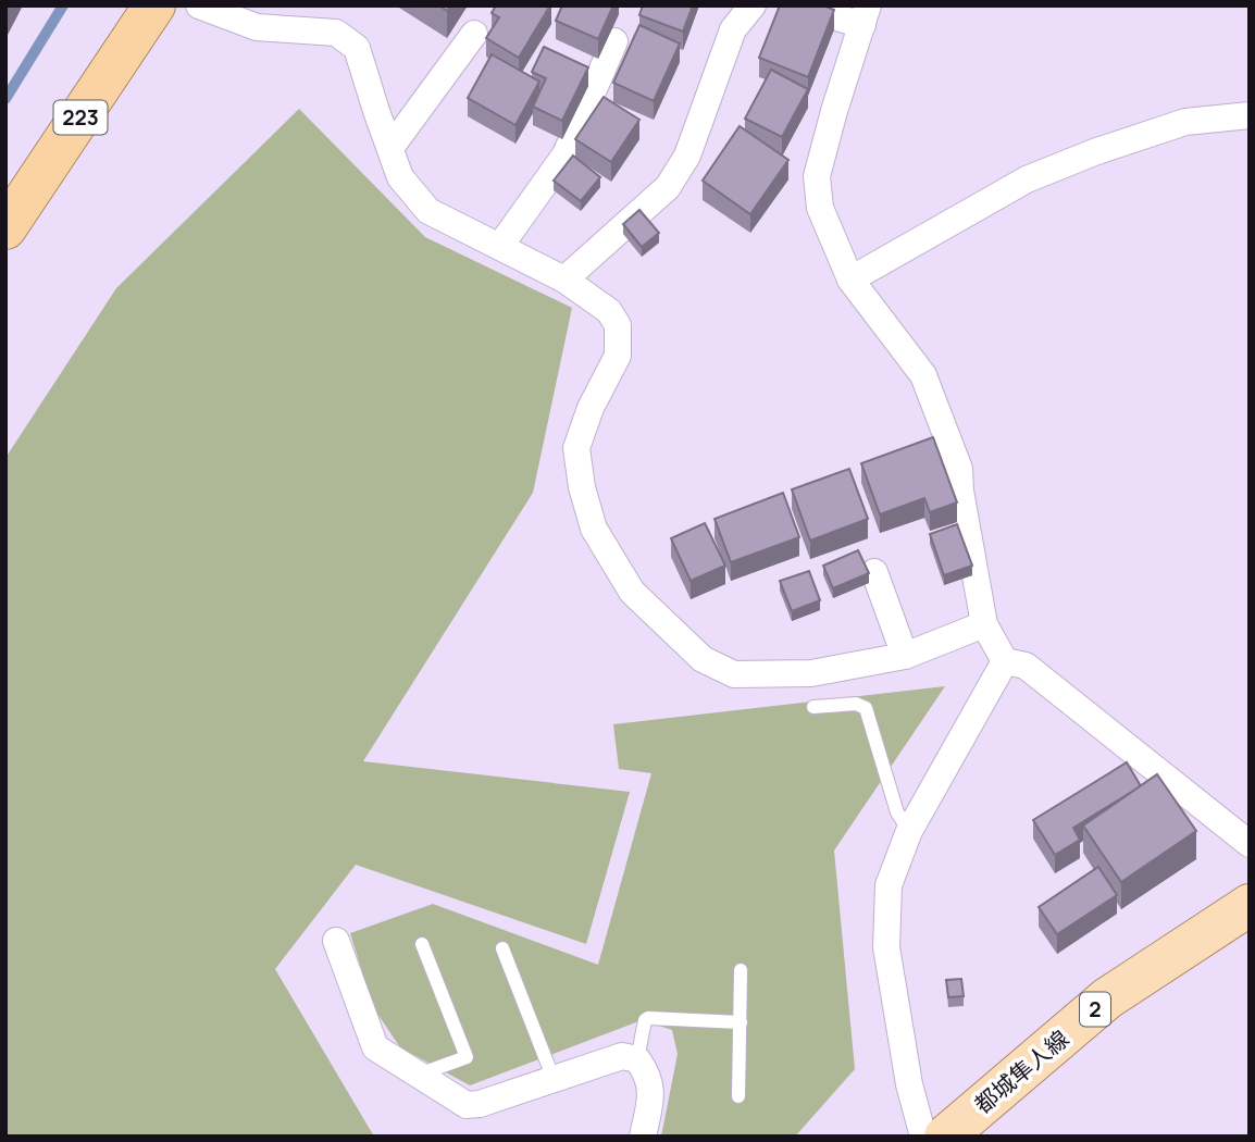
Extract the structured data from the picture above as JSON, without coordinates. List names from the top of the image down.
{
  "streets": {
    "highway": ["223"],
    "main road": ["2", "都城隼人線"]
  }
}
